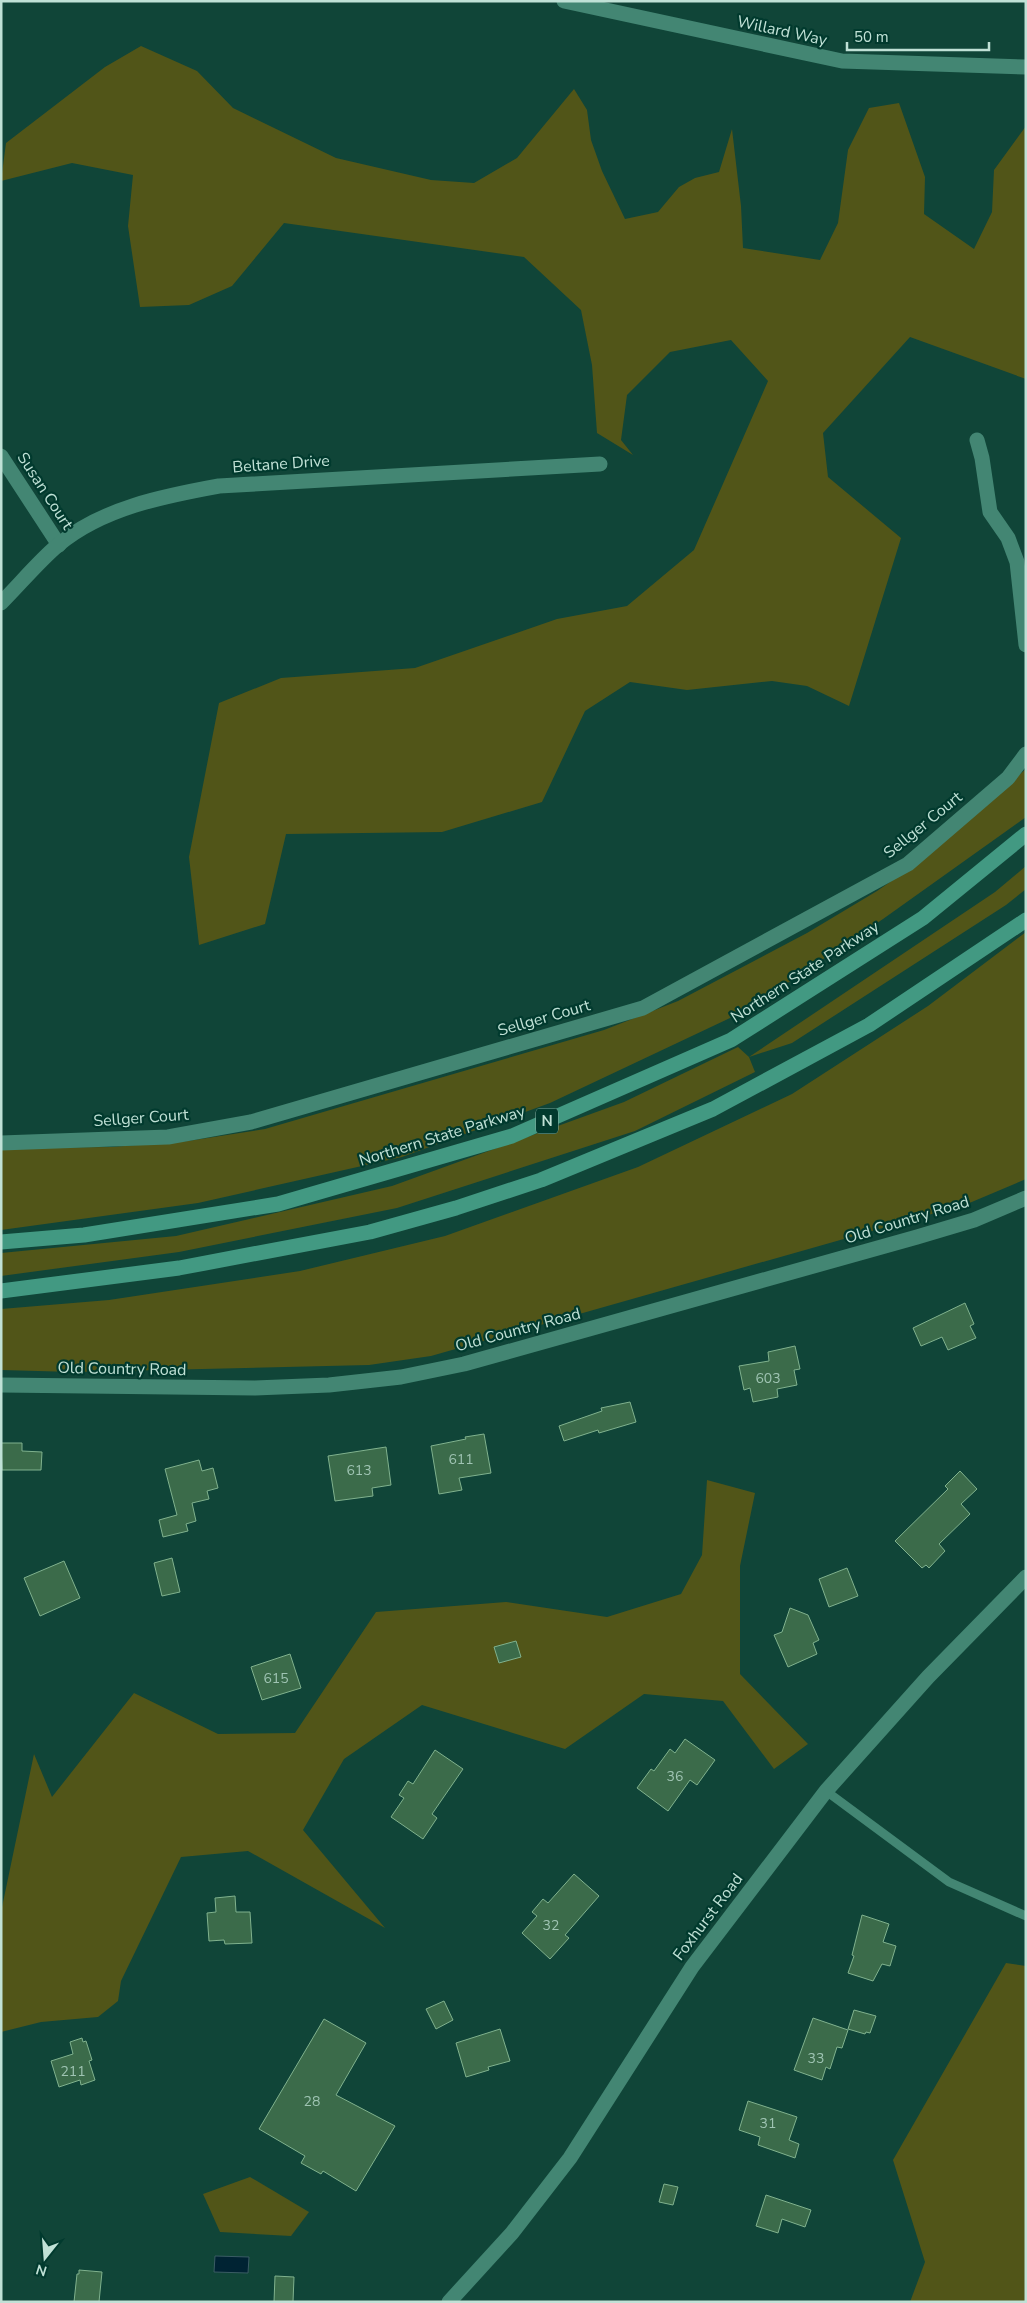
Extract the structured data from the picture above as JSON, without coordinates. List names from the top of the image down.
{
  "streets": {
    "highway": ["Northern State Parkway", "N"],
    "street": [
      "Willard Way",
      "Beltane Drive",
      "Susan Court",
      "Sellger Court",
      "Old Country Road",
      "Foxhurst Road"
    ]
  },
  "crossings": [
    ["Beltane Drive", "Susan Court"]
  ],
  "house_numbers": [
    "603",
    "611",
    "613",
    "615",
    "36",
    "32",
    "33",
    "211",
    "28",
    "31"
  ],
  "scale_bar": "50 m",
  "north": "bottom"
}
